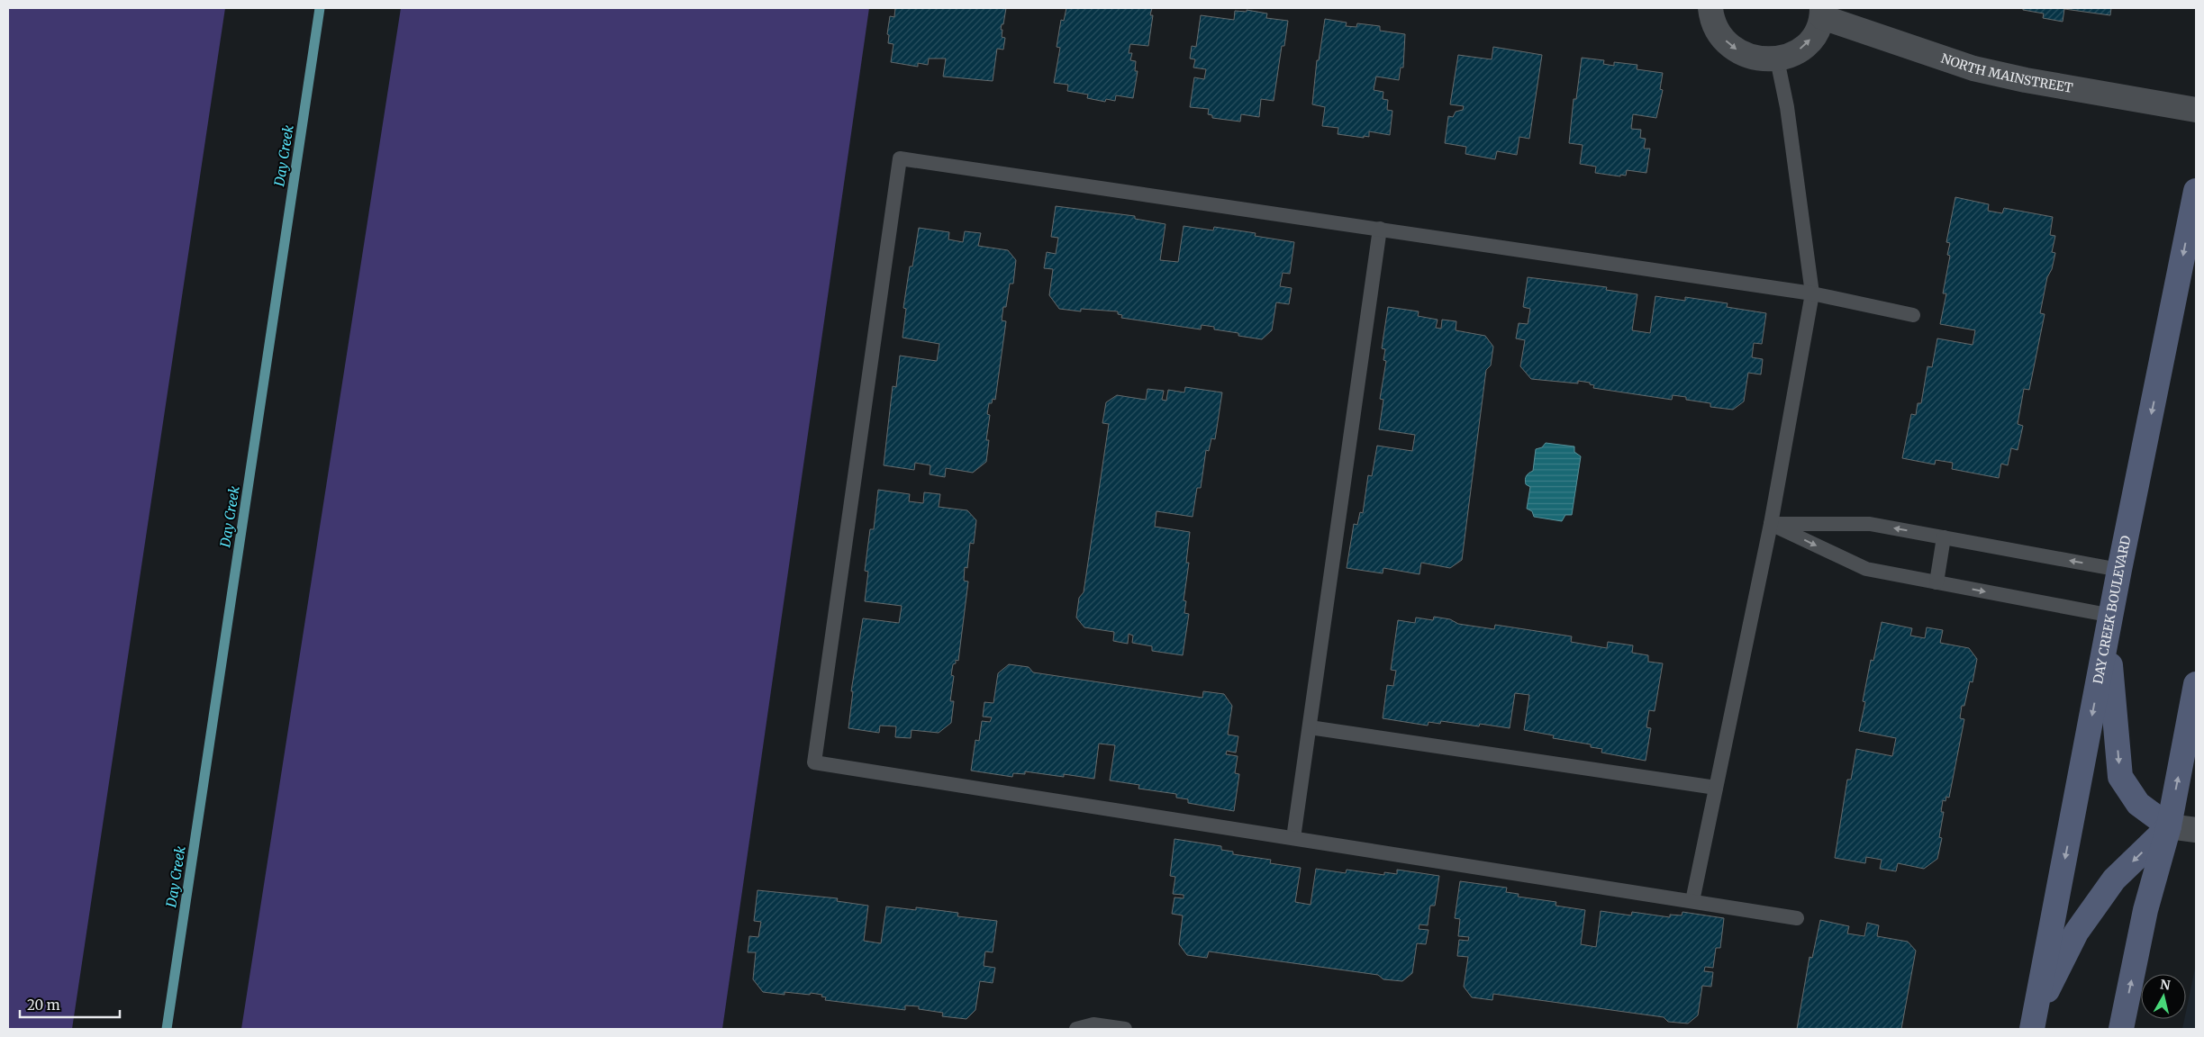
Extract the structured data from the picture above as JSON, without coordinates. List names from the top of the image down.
{
  "streets": {
    "main road": ["DAY CREEK BOULEVARD"],
    "street": ["NORTH MAINSTREET"]
  },
  "water": ["Day Creek"],
  "scale_bar": "20 m",
  "north": "top"
}
